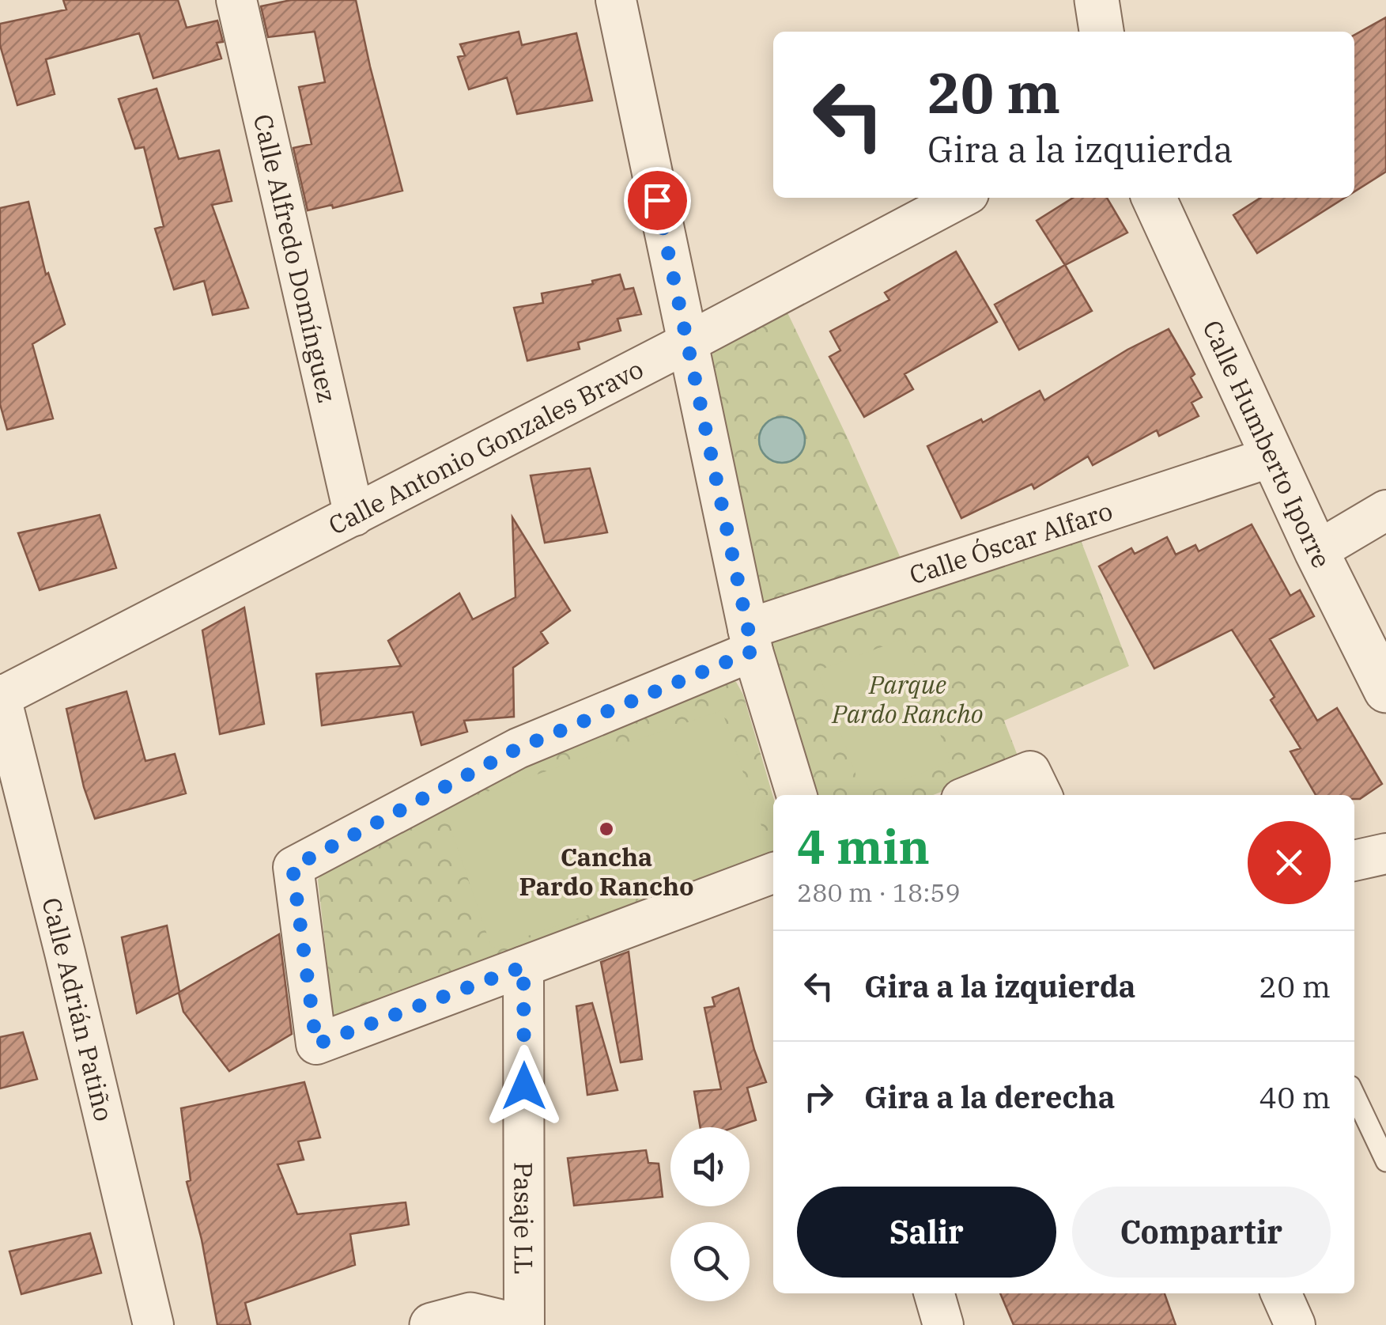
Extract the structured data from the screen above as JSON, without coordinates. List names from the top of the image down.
{
  "streets": {
    "street": [
      "Calle Alfredo Domínguez",
      "Calle Humberto Iporre",
      "Calle Antonio Gonzales Bravo",
      "Calle Óscar Alfaro",
      "Calle Adrián Patiño",
      "Pasaje LL"
    ]
  },
  "crossings": [
    ["Calle Alfredo Domínguez", "Calle Antonio Gonzales Bravo"],
    ["Calle Humberto Iporre", "Calle Óscar Alfaro"],
    ["Calle Antonio Gonzales Bravo", "Calle Adrián Patiño"],
    ["Calle Óscar Alfaro", "Pasaje LL"]
  ],
  "parks": ["Parque Pardo Rancho"],
  "places": ["Cancha Pardo Rancho"],
  "page": {
    "turn": ["20 m", "Gira a la izquierda"],
    "heading": ["4 min", "280 m · 18:59"],
    "list": [
      {
        "name": "Gira a la izquierda",
        "value": "20 m"
      },
      {
        "name": "Gira a la derecha",
        "value": "40 m"
      }
    ],
    "buttons": ["Salir", "Compartir"]
  }
}
